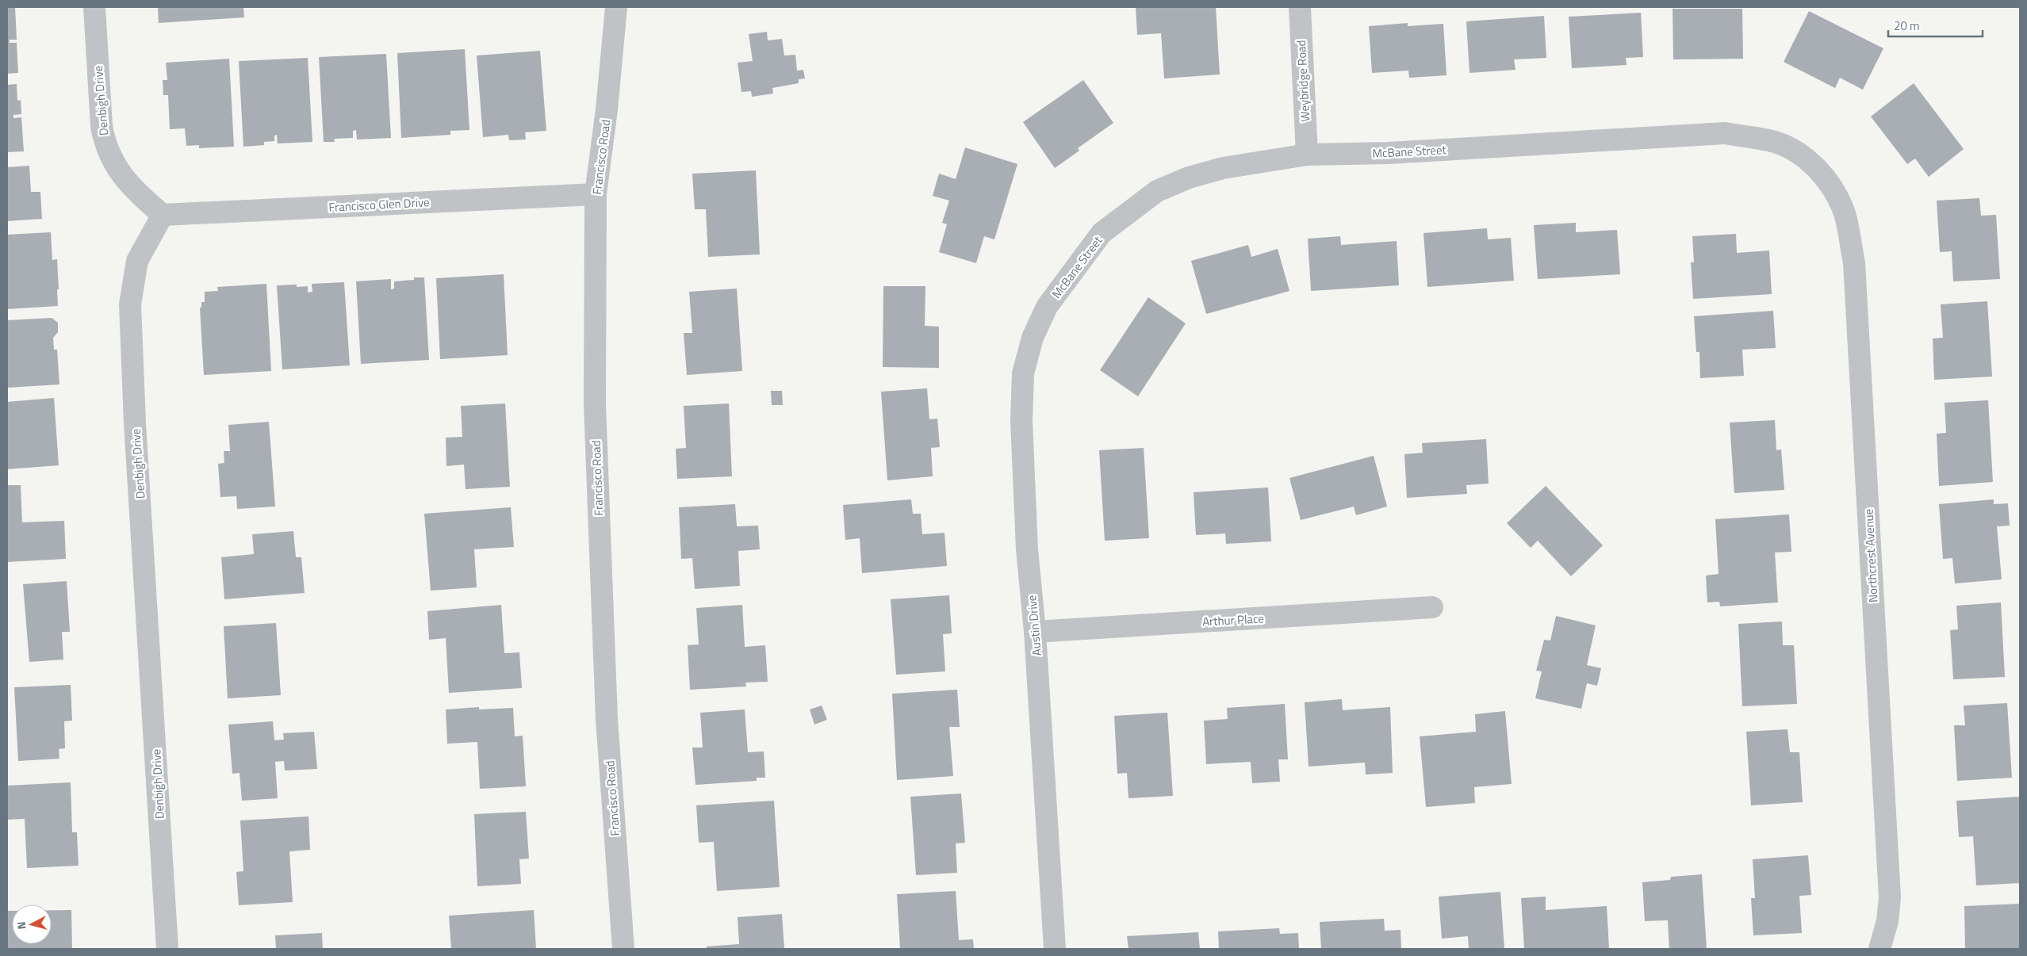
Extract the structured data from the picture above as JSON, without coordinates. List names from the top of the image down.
{
  "streets": {
    "street": [
      "Weybridge Road",
      "Denbigh Drive",
      "McBane Street",
      "Francisco Road",
      "Francisco Glen Drive",
      "Northcrest Avenue",
      "Arthur Place",
      "Austin Drive"
    ]
  },
  "crossings": [
    ["Weybridge Road", "McBane Street"],
    ["Denbigh Drive", "Francisco Glen Drive"],
    ["McBane Street", "Northcrest Avenue"],
    ["McBane Street", "Austin Drive"],
    ["Francisco Road", "Francisco Glen Drive"],
    ["Arthur Place", "Austin Drive"]
  ],
  "scale_bar": "20 m",
  "north": "left"
}
